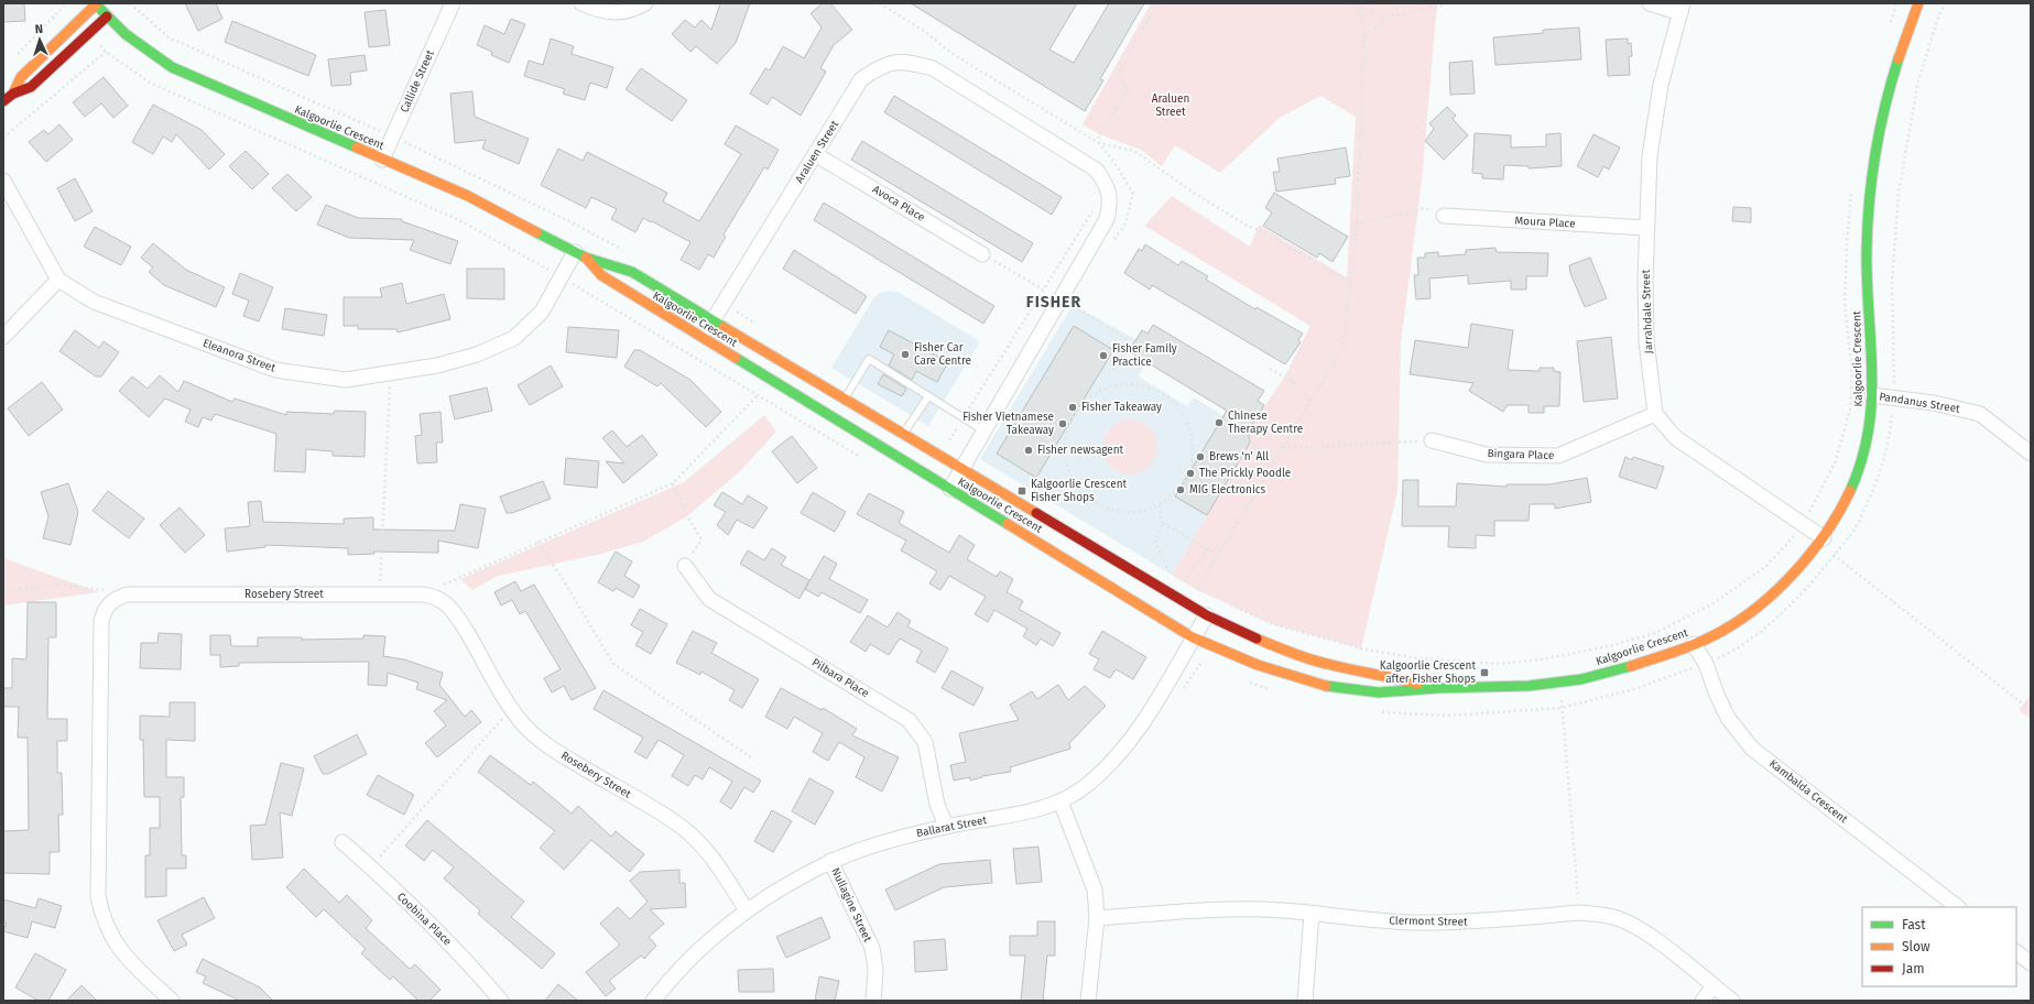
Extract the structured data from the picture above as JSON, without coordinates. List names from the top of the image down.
{
  "streets": {
    "street": [
      "Callide Street",
      "Kalgoorlie Crescent",
      "Araluen Street",
      "Avoca Place",
      "Moura Place",
      "Jarrahdale Street",
      "Eleanora Street",
      "Pandanus Street",
      "Bingara Place",
      "Rosebery Street",
      "Pilbara Place",
      "Kambalda Crescent",
      "Ballarat Street",
      "Nullagine Street",
      "Coobina Place",
      "Clermont Street"
    ]
  },
  "crossings": [
    ["Callide Street", "Kalgoorlie Crescent"],
    ["Kalgoorlie Crescent", "Araluen Street"],
    ["Kalgoorlie Crescent", "Eleanora Street"],
    ["Kalgoorlie Crescent", "Pandanus Street"],
    ["Kalgoorlie Crescent", "Kambalda Crescent"],
    ["Kalgoorlie Crescent", "Ballarat Street"],
    ["Araluen Street", "Avoca Place"],
    ["Moura Place", "Jarrahdale Street"],
    ["Jarrahdale Street", "Bingara Place"],
    ["Rosebery Street", "Ballarat Street"],
    ["Pilbara Place", "Ballarat Street"],
    ["Ballarat Street", "Nullagine Street"]
  ],
  "districts": ["FISHER"],
  "parks": ["Araluen Street"],
  "places": {
    "other": [
      "Fisher Car Care Centre",
      "Fisher Family Practice",
      "Fisher Takeaway",
      "Chinese Therapy Centre",
      "Fisher Vietnamese Takeaway",
      "Fisher newsagent",
      "Brews ‘n’ All",
      "The Prickly Poodle",
      "MIG Electronics"
    ],
    "transit": ["Kalgoorlie Crescent Fisher Shops", "Kalgoorlie Crescent after Fisher Shops"]
  },
  "legend": ["Fast", "Slow", "Jam"],
  "north": "top"
}
